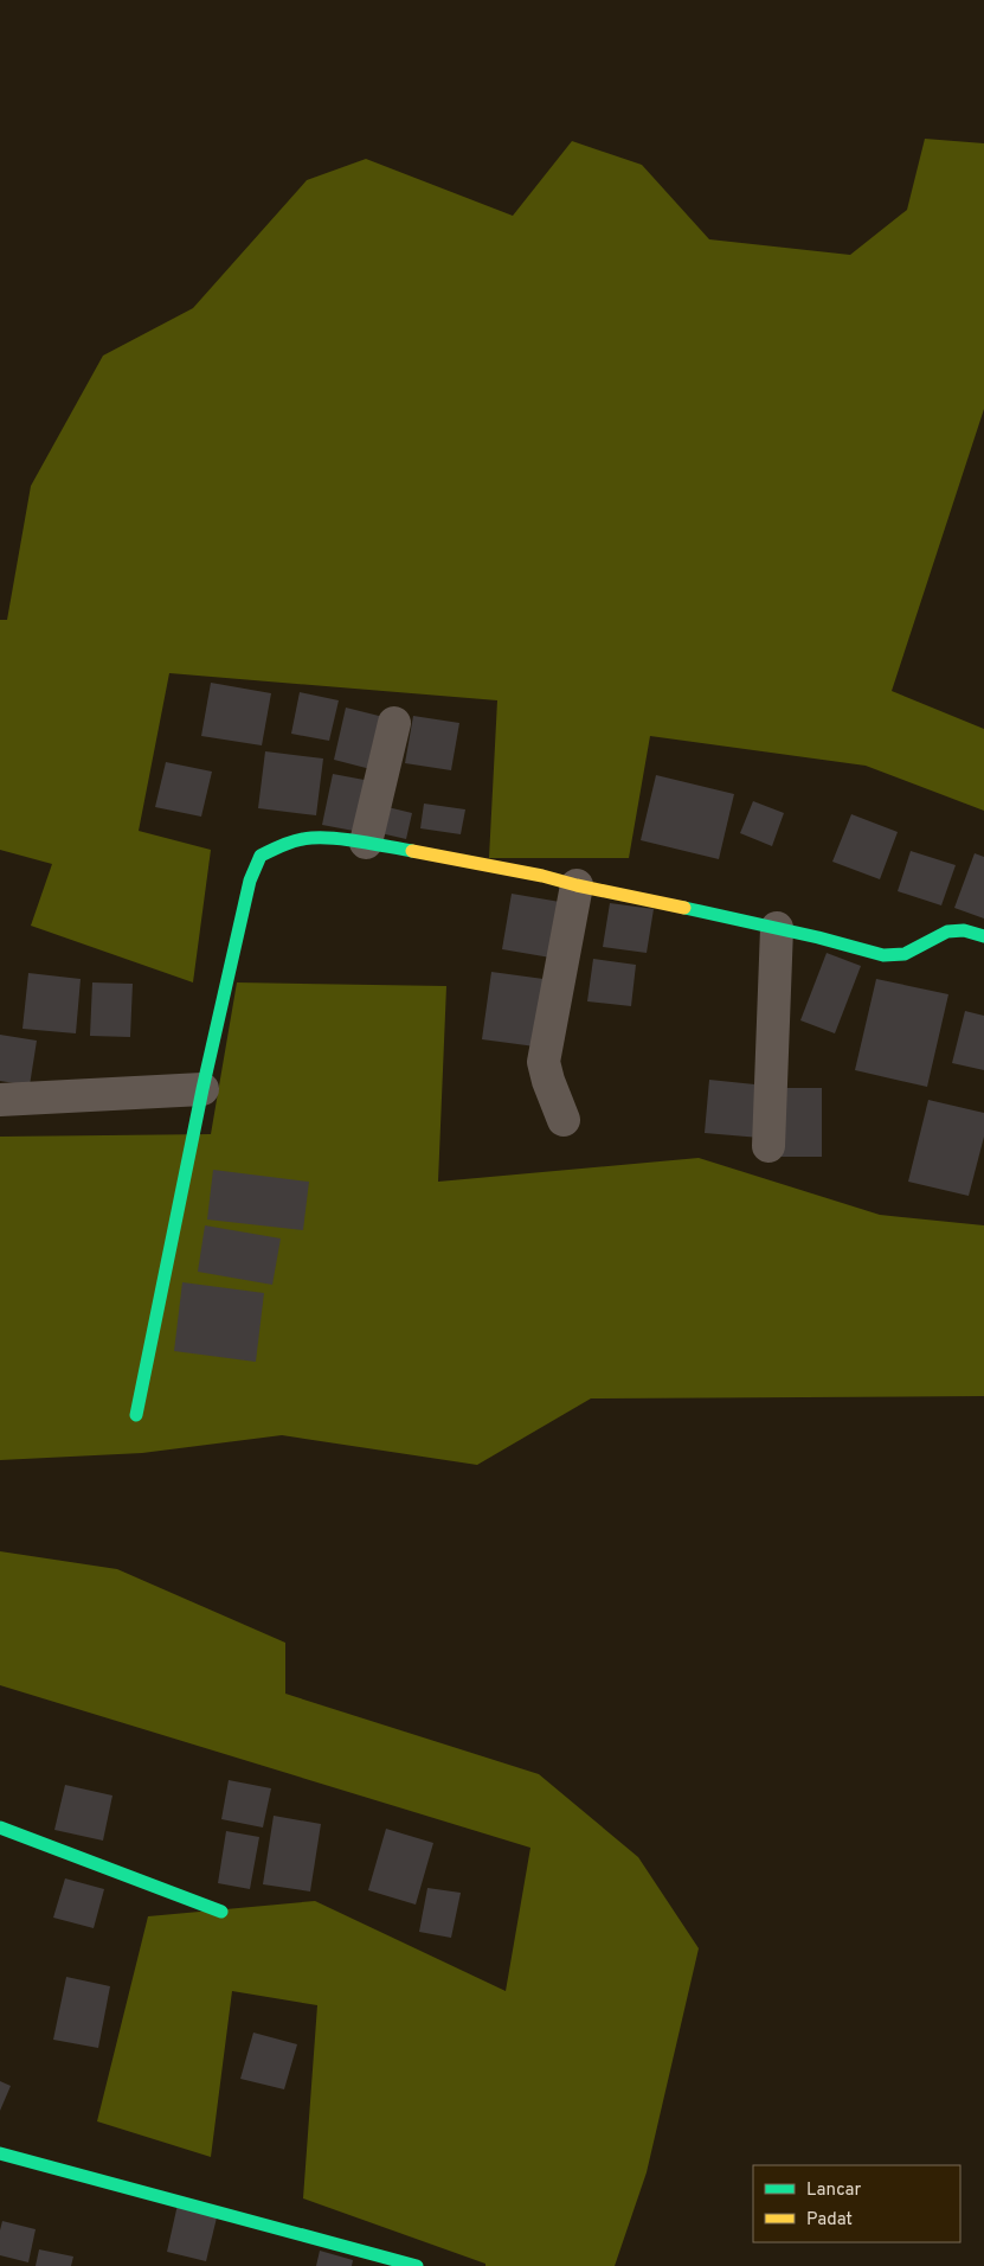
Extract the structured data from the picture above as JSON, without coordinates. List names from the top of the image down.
{
  "legend": ["Lancar", "Padat"]
}
